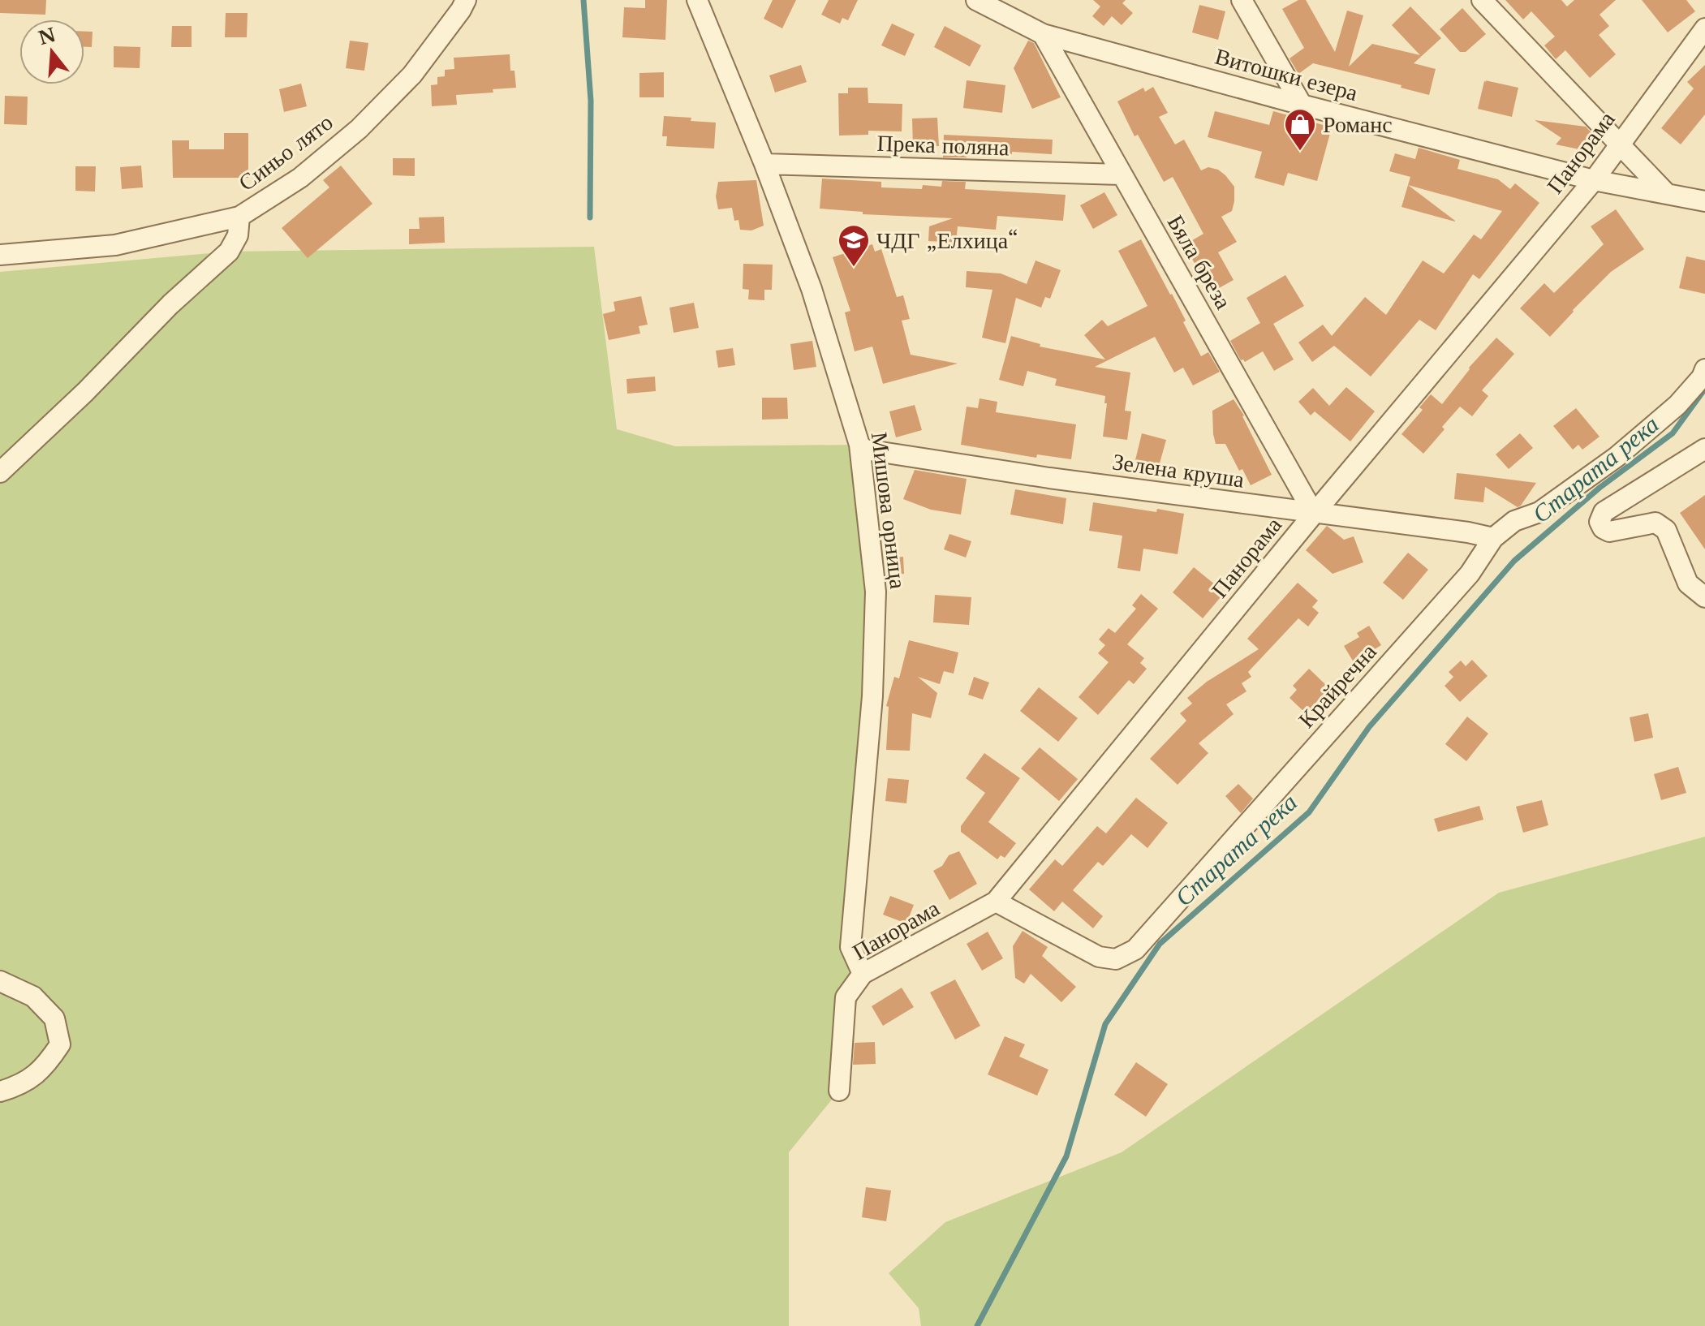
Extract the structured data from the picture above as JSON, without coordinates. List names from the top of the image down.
{
  "streets": {
    "street": [
      "Витошки езера",
      "Прека поляна",
      "Синьо лято",
      "Панорама",
      "Бяла бреза",
      "Зелена круша",
      "Мишова орница",
      "Крайречна"
    ]
  },
  "crossings": [
    ["Витошки езера", "Панорама"],
    ["Витошки езера", "Бяла бреза"],
    ["Прека поляна", "Бяла бреза"],
    ["Прека поляна", "Мишова орница"],
    ["Панорама", "Бяла бреза"],
    ["Панорама", "Зелена круша"],
    ["Панорама", "Мишова орница"],
    ["Панорама", "Крайречна"],
    ["Бяла бреза", "Зелена круша"],
    ["Зелена круша", "Мишова орница"],
    ["Зелена круша", "Крайречна"]
  ],
  "water": ["Старата река"],
  "places": {
    "shop": ["Романс"],
    "school or university": ["ЧДГ „Елхица“"]
  },
  "north": "top"
}
